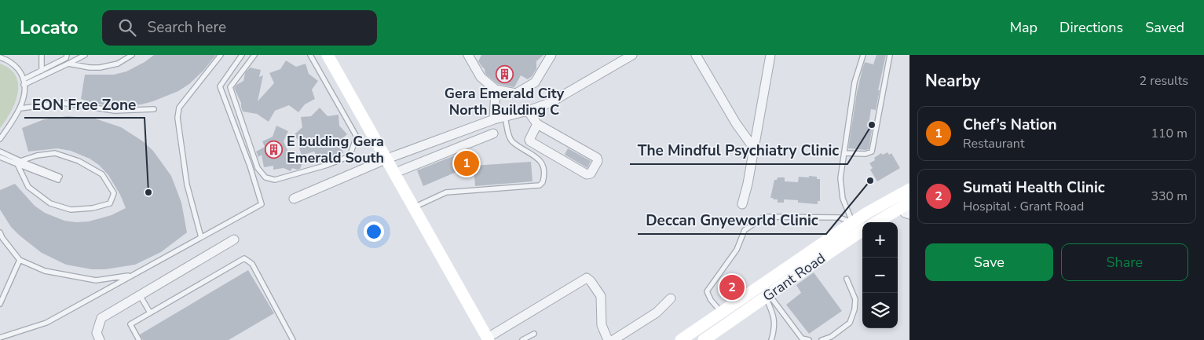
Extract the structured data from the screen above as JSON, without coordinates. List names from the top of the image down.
{
  "streets": {
    "main road": ["Grant Road"]
  },
  "places": {
    "building": ["Gera Emerald City North Building C", "E bulding Gera Emerald South"],
    "other": ["The Mindful Psychiatry Clinic", "Deccan Gnyeworld Clinic", "EON Free Zone"]
  },
  "page": {
    "header": "Locato",
    "search": "Search here",
    "nav": ["Map", "Directions", "Saved"],
    "heading": ["Nearby", "2 results"],
    "list": [
      {
        "mark": "1",
        "name": "Chef’s Nation",
        "note": "Restaurant",
        "value": "110 m"
      },
      {
        "mark": "2",
        "name": "Sumati Health Clinic",
        "note": "Hospital · Grant Road",
        "value": "330 m"
      }
    ],
    "pins": ["1", "2"],
    "map_buttons": ["+", "−"],
    "buttons": ["Save", "Share"]
  }
}
